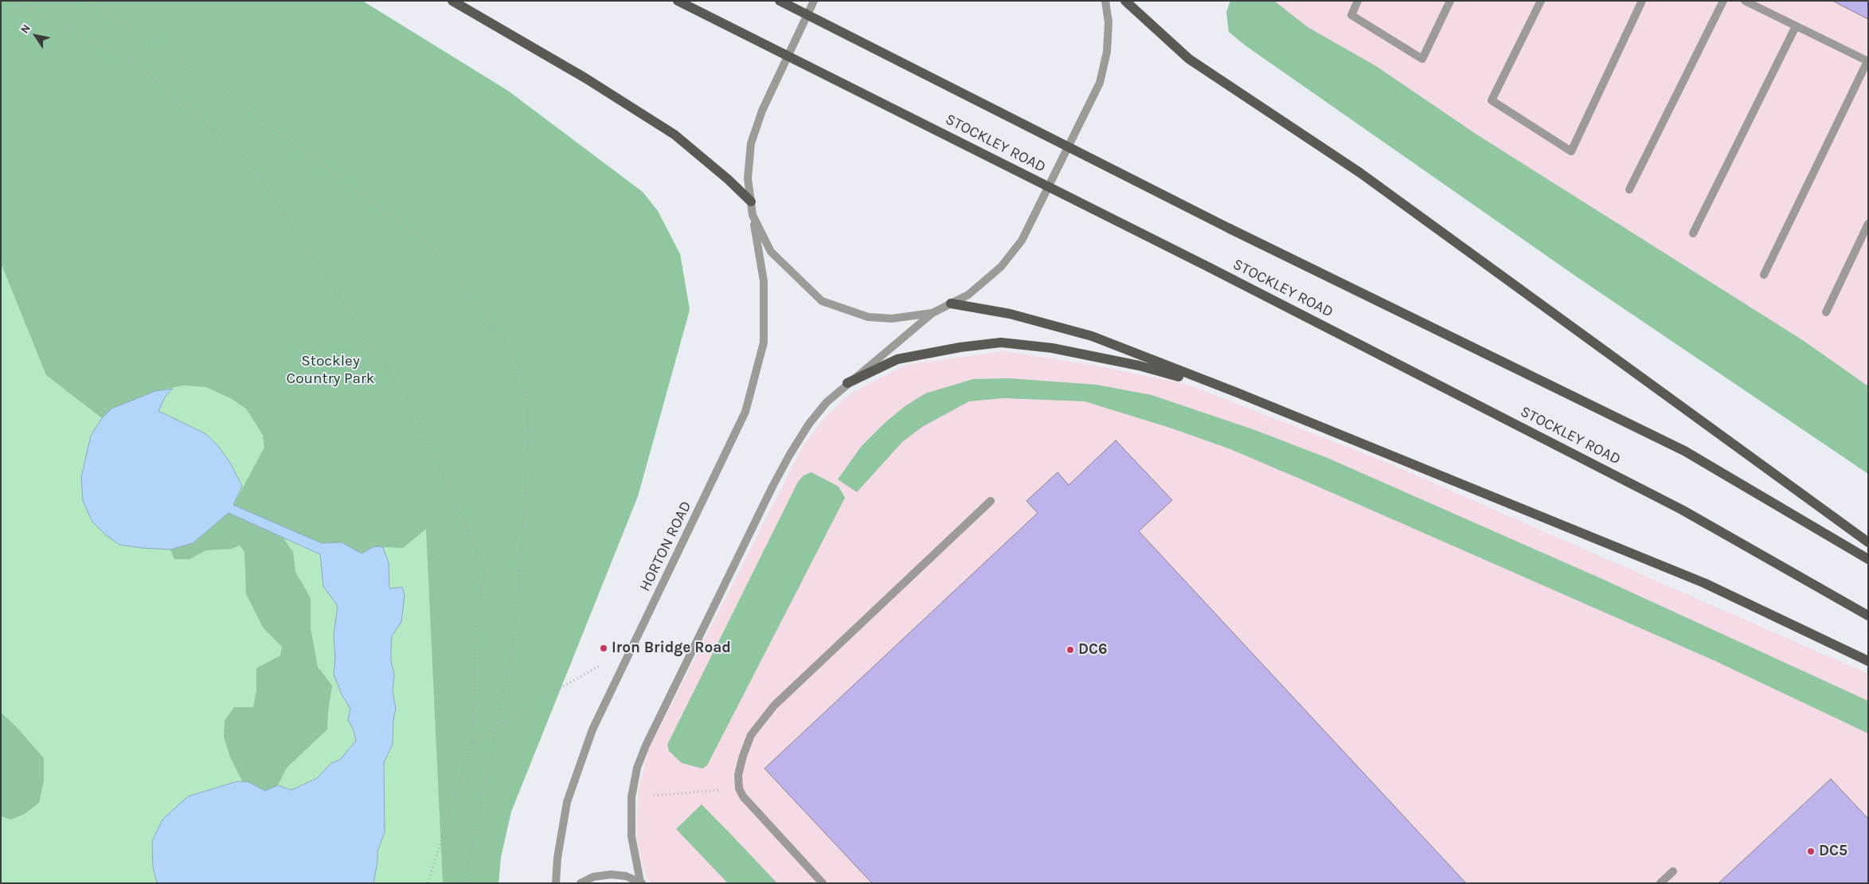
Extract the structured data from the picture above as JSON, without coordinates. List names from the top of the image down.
{
  "streets": {
    "main road": ["STOCKLEY ROAD"],
    "street": ["HORTON ROAD"]
  },
  "parks": ["Stockley Country Park"],
  "places": ["Iron Bridge Road", "DC6", "DC5"],
  "north": "top left"
}
